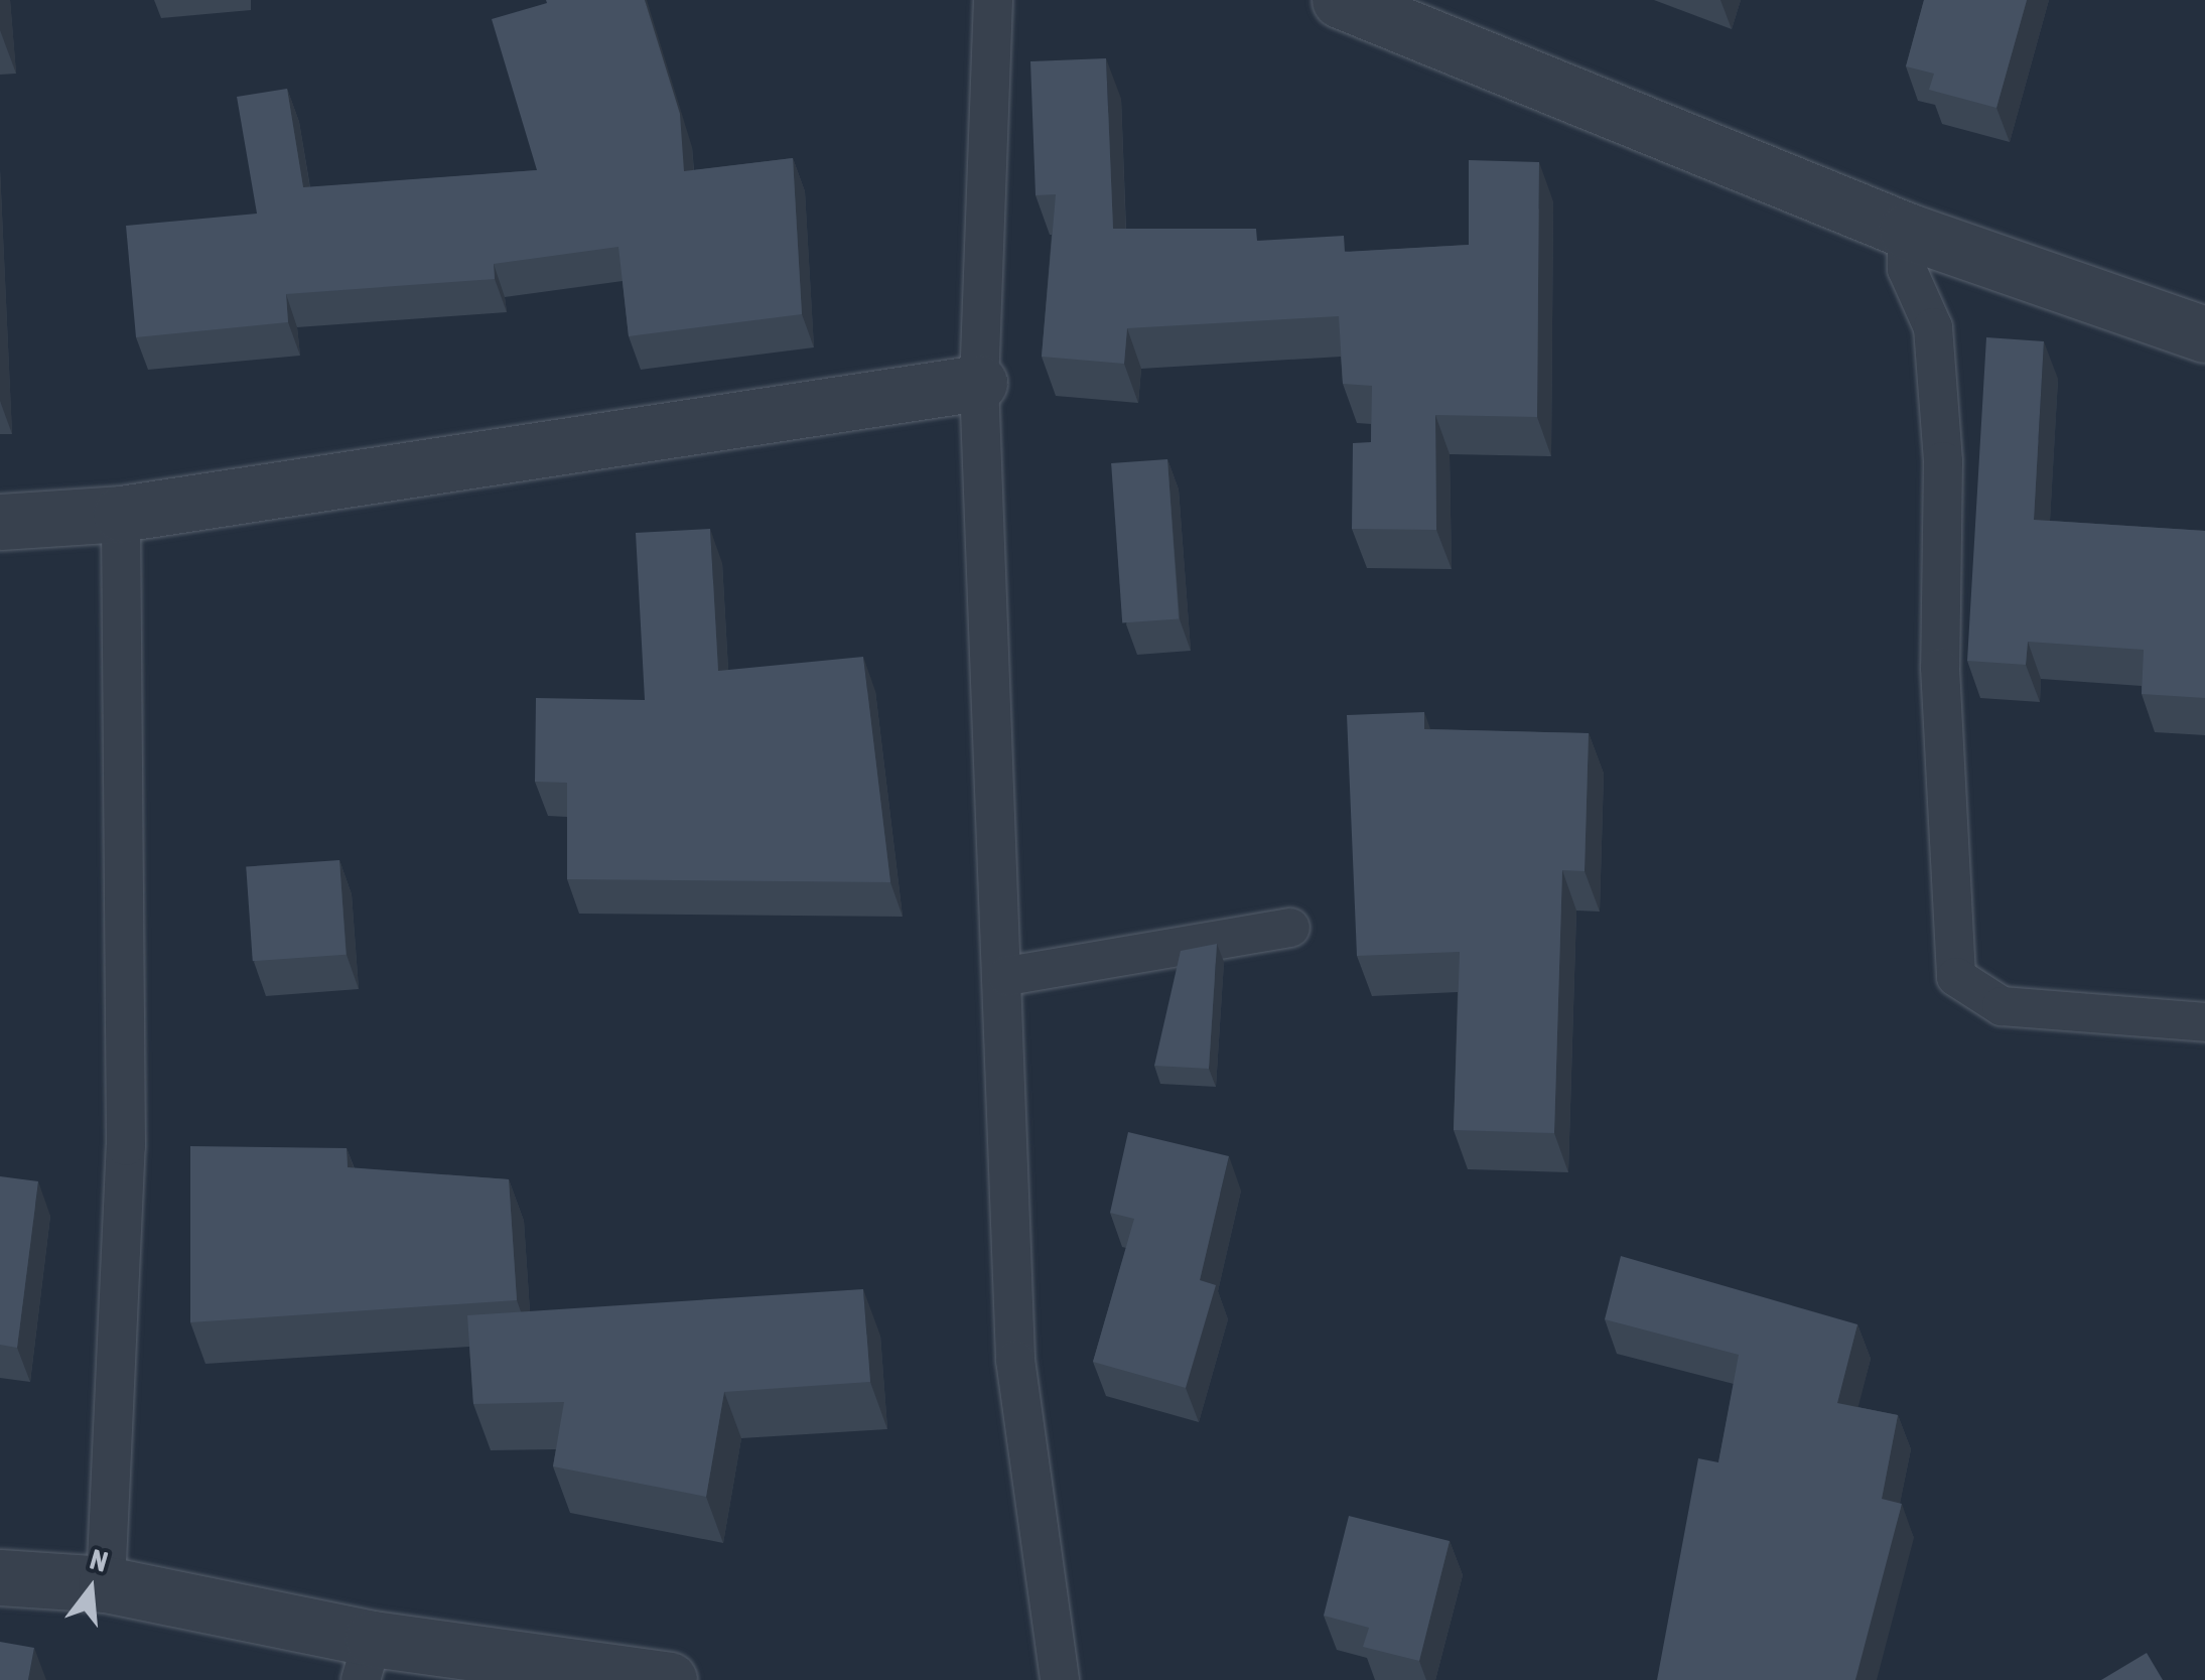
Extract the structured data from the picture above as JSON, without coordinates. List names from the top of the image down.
{
  "north": "top"
}
